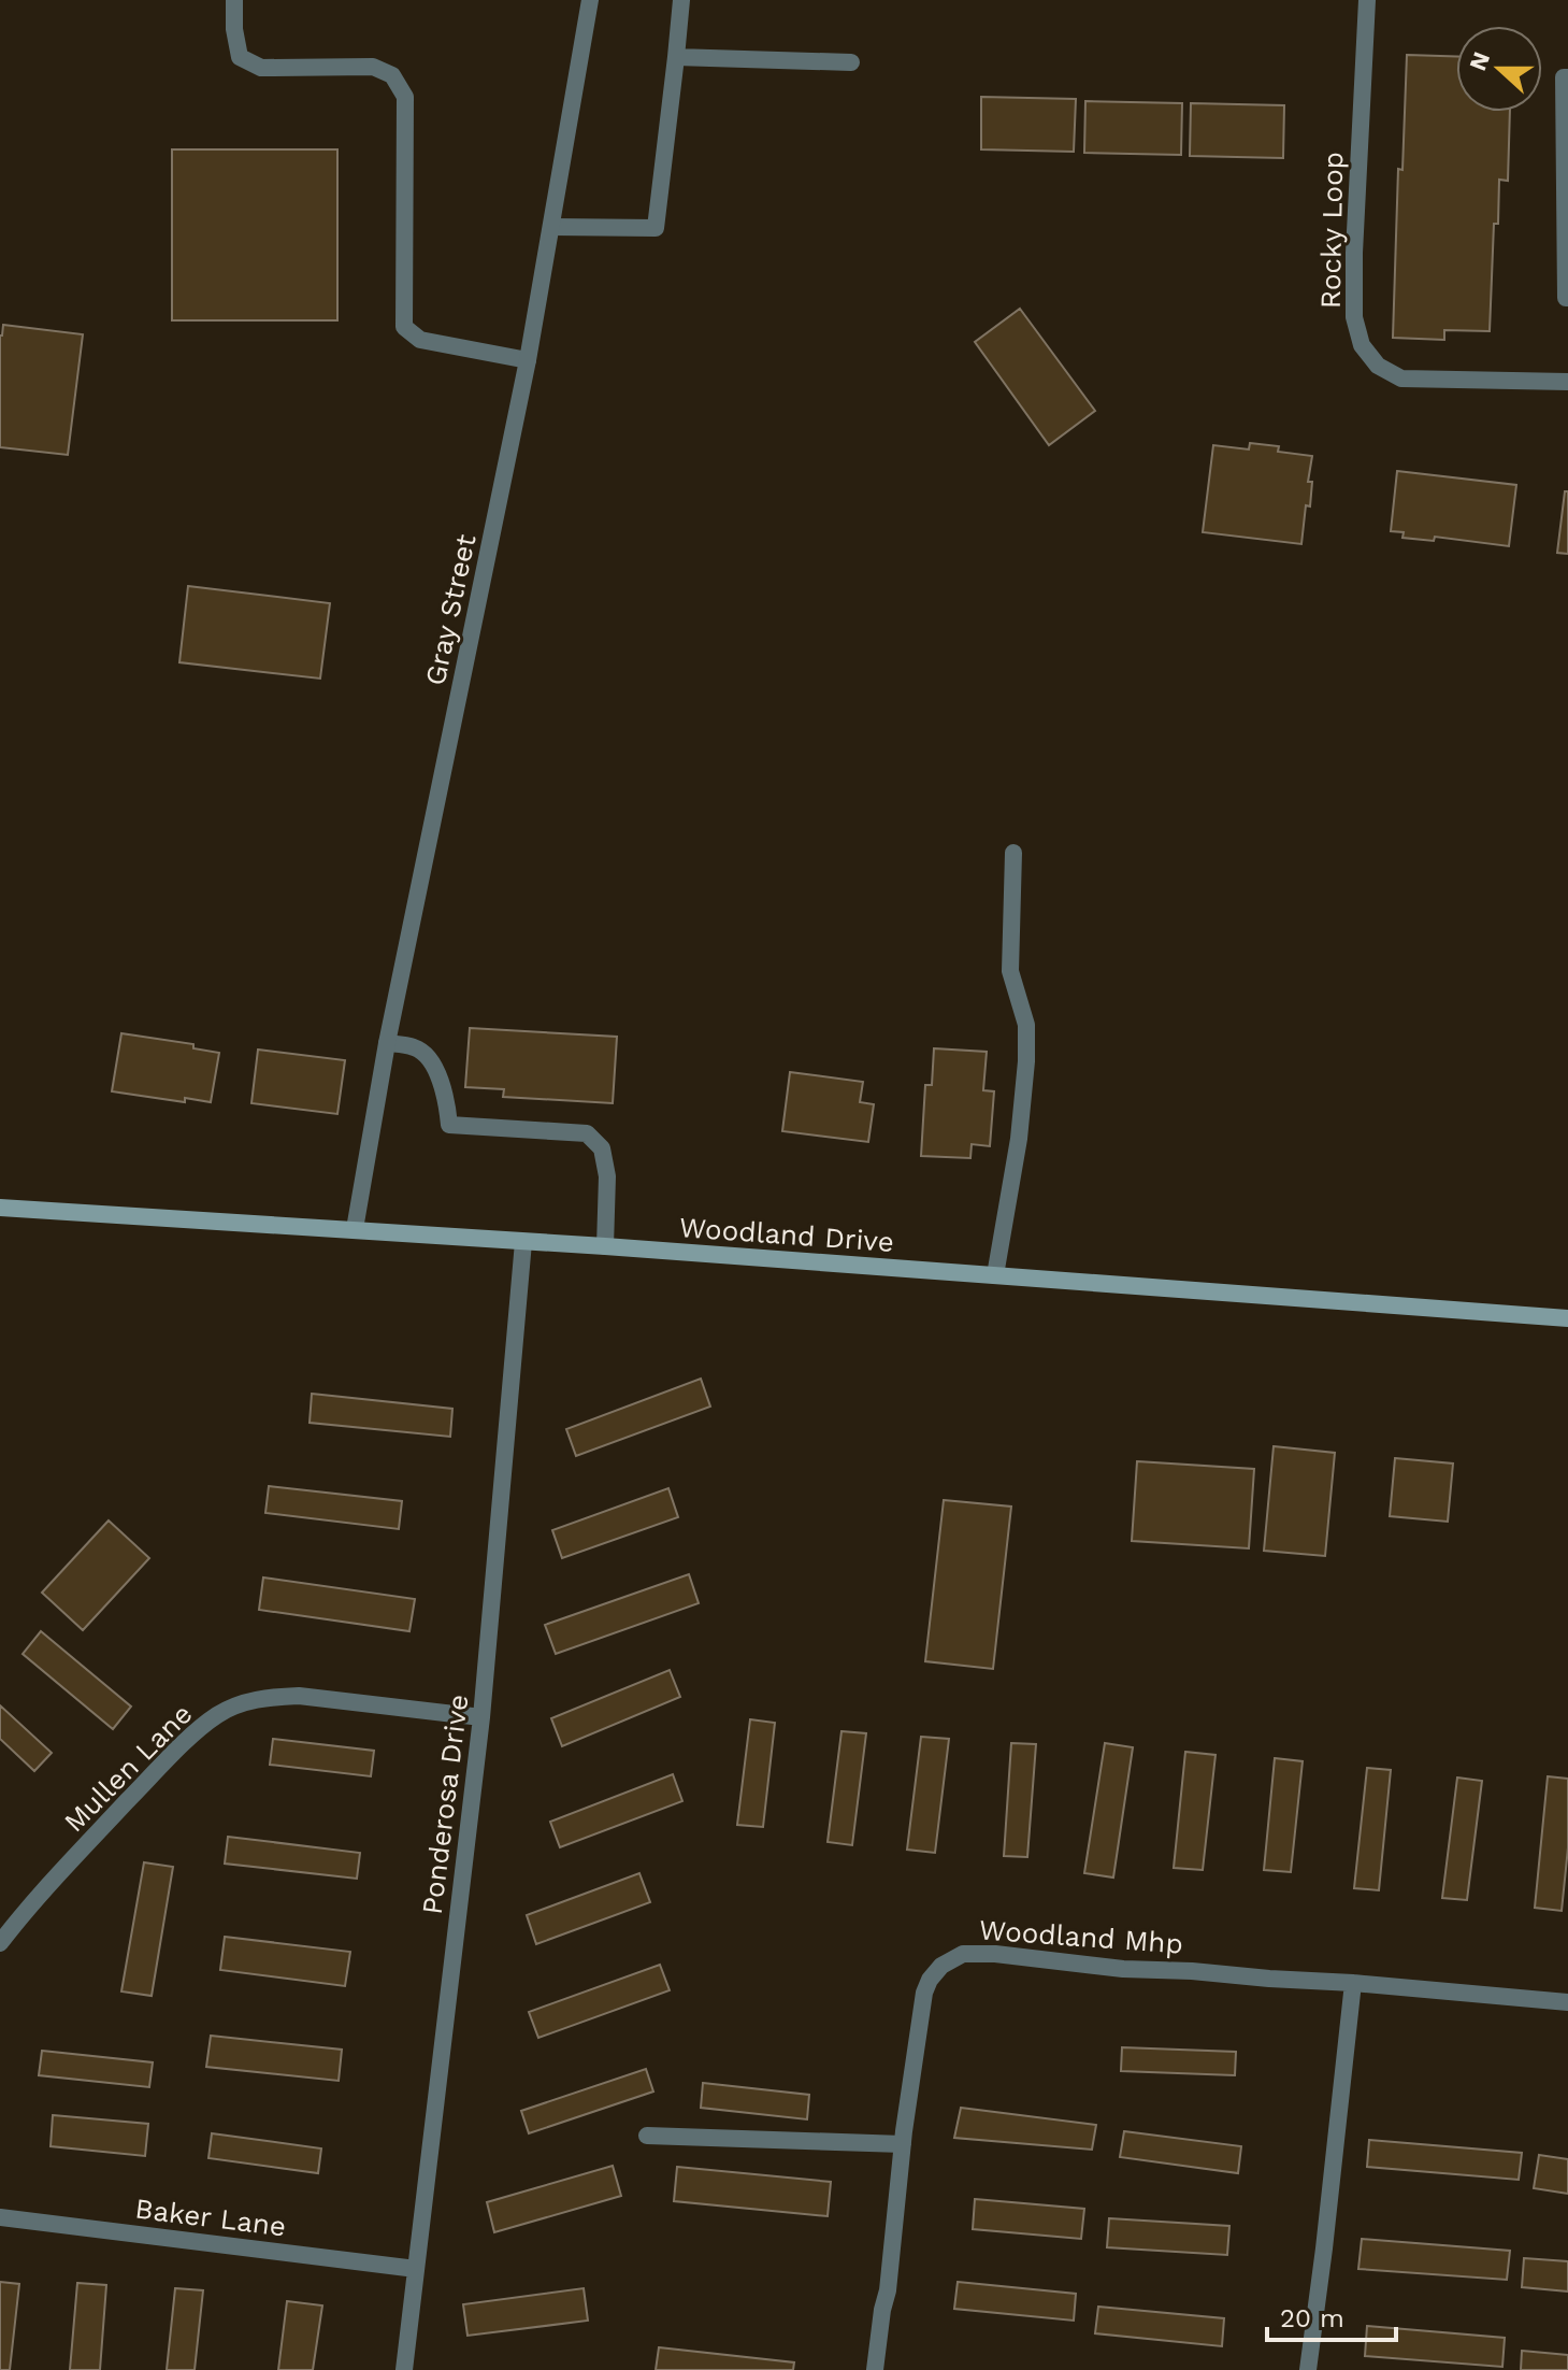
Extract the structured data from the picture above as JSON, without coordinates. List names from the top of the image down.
{
  "streets": {
    "street": [
      "Rocky Loop",
      "Gray Street",
      "Woodland Drive",
      "Mullen Lane",
      "Ponderosa Drive",
      "Woodland Mhp",
      "Baker Lane"
    ]
  },
  "crossings": [
    ["Gray Street", "Woodland Drive"],
    ["Woodland Drive", "Ponderosa Drive"],
    ["Mullen Lane", "Ponderosa Drive"],
    ["Ponderosa Drive", "Baker Lane"]
  ],
  "scale_bar": "20 m",
  "north": "left"
}
